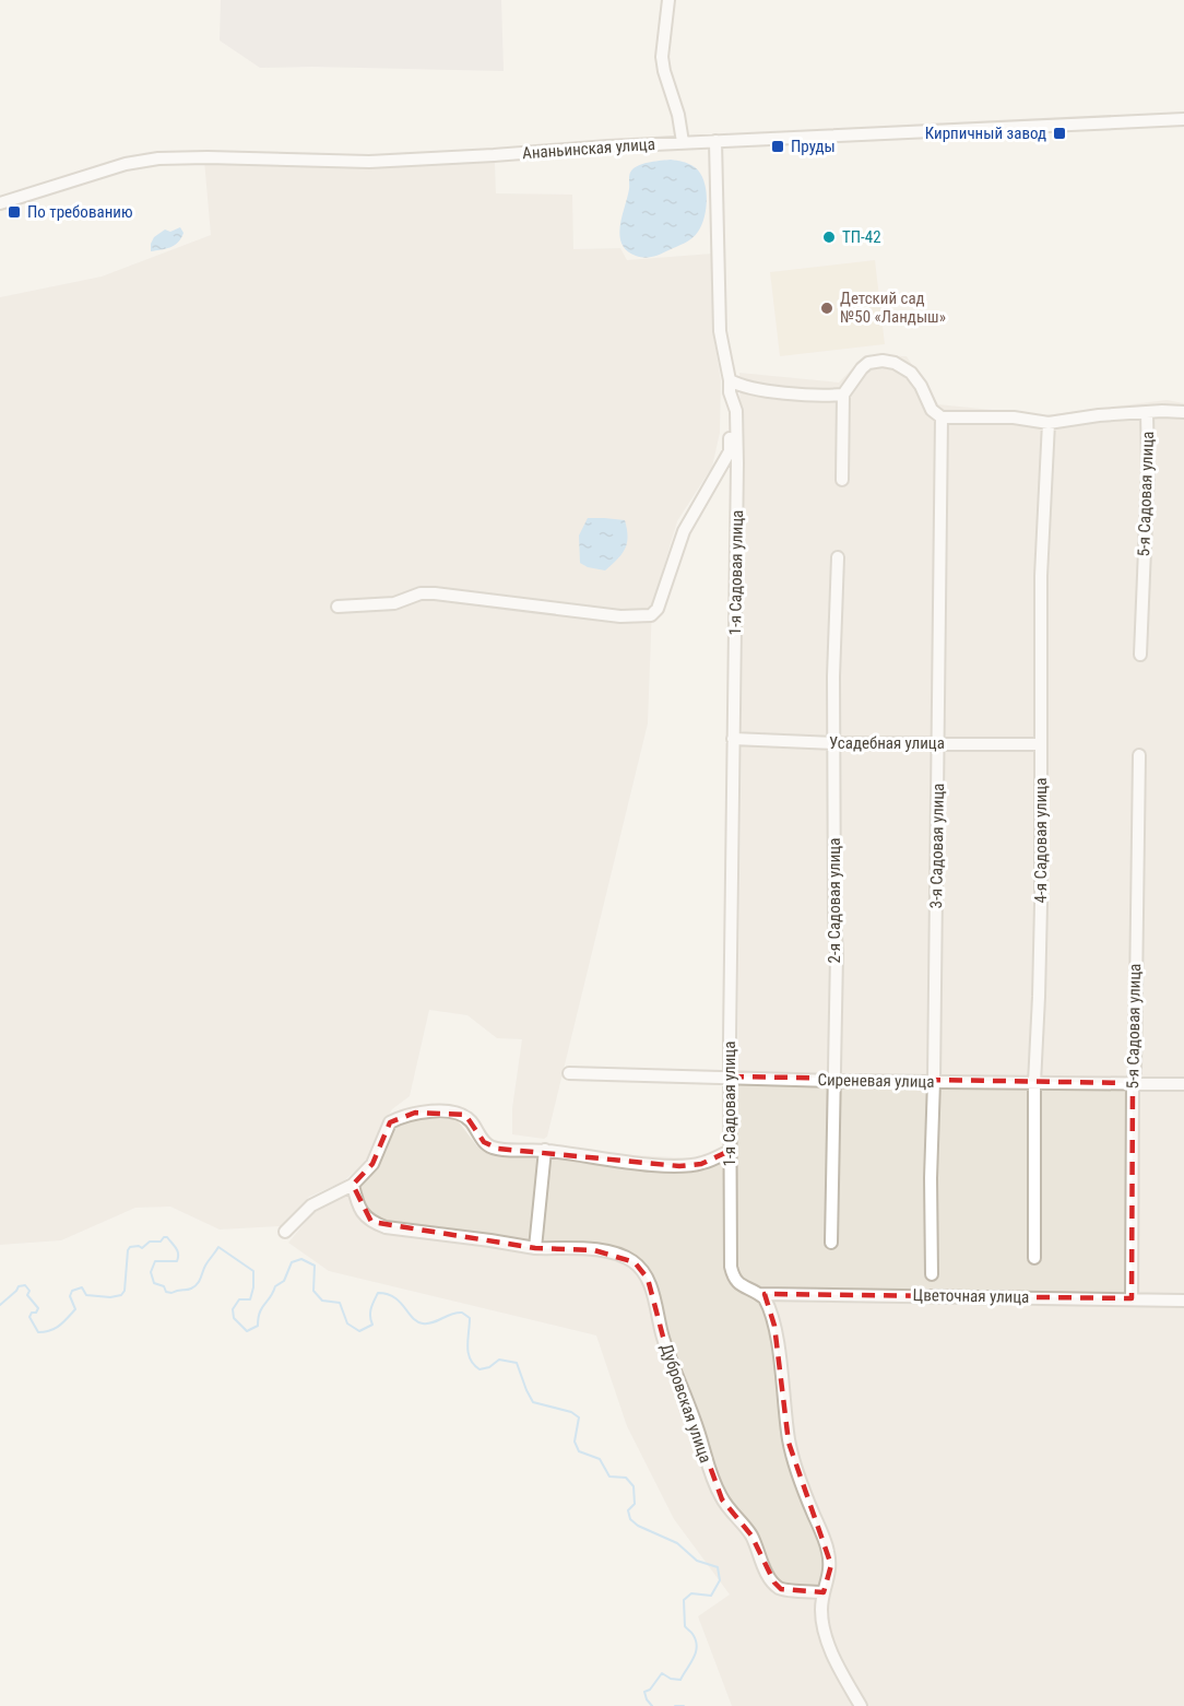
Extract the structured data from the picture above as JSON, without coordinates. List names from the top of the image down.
{
  "streets": {
    "street": [
      "Ананьинская улица",
      "5-я Садовая улица",
      "1-я Садовая улица",
      "Усадебная улица",
      "4-я Садовая улица",
      "3-я Садовая улица",
      "2-я Садовая улица",
      "Сиреневая улица",
      "Цветочная улица",
      "Дубровская улица"
    ]
  },
  "crossings": [
    ["Ананьинская улица", "1-я Садовая улица"],
    ["5-я Садовая улица", "Сиреневая улица"],
    ["5-я Садовая улица", "Цветочная улица"],
    ["1-я Садовая улица", "Усадебная улица"],
    ["1-я Садовая улица", "Сиреневая улица"],
    ["1-я Садовая улица", "Цветочная улица"],
    ["1-я Садовая улица", "Дубровская улица"],
    ["Усадебная улица", "4-я Садовая улица"],
    ["Усадебная улица", "3-я Садовая улица"],
    ["Усадебная улица", "2-я Садовая улица"],
    ["4-я Садовая улица", "Сиреневая улица"],
    ["3-я Садовая улица", "Сиреневая улица"],
    ["2-я Садовая улица", "Сиреневая улица"]
  ],
  "places": {
    "transit": ["Кирпичный завод", "Пруды", "По требованию"],
    "other": ["ТП-42", "Детский сад №50 «Ландыш»"]
  }
}
